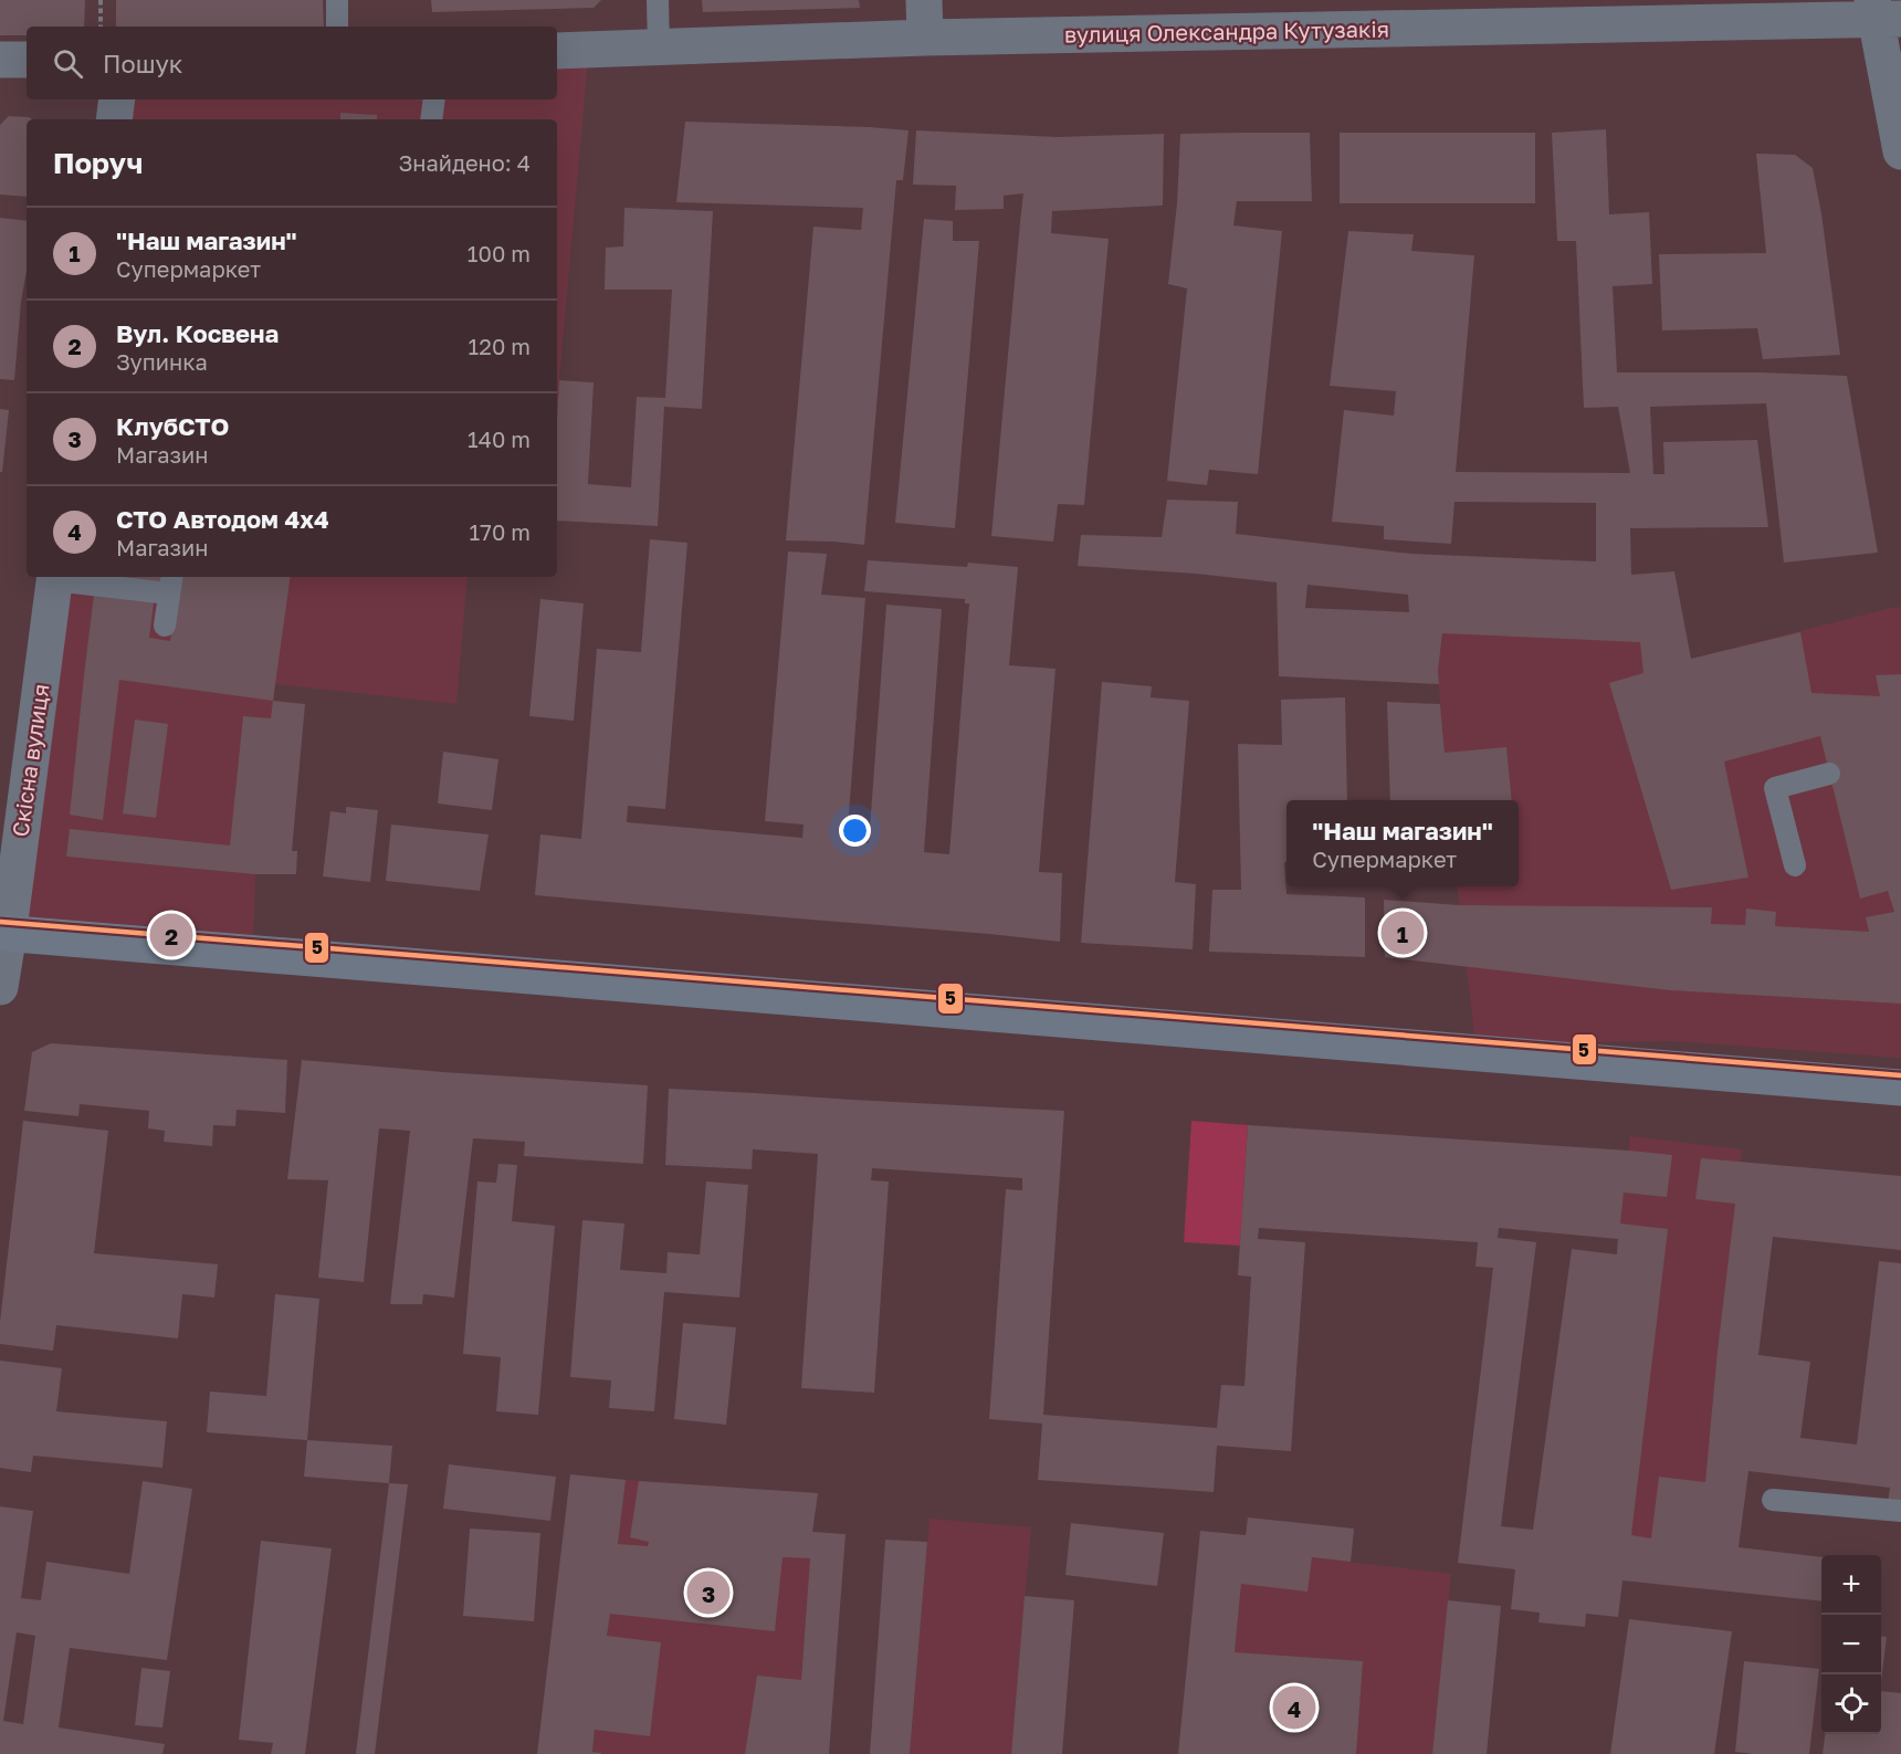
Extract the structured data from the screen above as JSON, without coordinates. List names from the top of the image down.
{
  "streets": {
    "street": ["вулиця Олександра Кутузакія", "Cкісна вулиця"]
  },
  "lines": ["transit line 5"],
  "page": {
    "search": "Пошук",
    "heading": ["Поруч", "Знайдено: 4"],
    "list": [
      {
        "mark": "1",
        "name": "\"Наш магазин\"",
        "note": "Супермаркет",
        "value": "100 m"
      },
      {
        "mark": "2",
        "name": "Вул. Косвена",
        "note": "Зупинка",
        "value": "120 m"
      },
      {
        "mark": "3",
        "name": "КлубСТО",
        "note": "Магазин",
        "value": "140 m"
      },
      {
        "mark": "4",
        "name": "СТО Автодом 4х4",
        "note": "Магазин",
        "value": "170 m"
      }
    ],
    "popup": ["\"Наш магазин\"", "Супермаркет"],
    "pins": [
      "1",
      "2",
      "3",
      "4"
    ],
    "map_buttons": ["+", "−"]
  }
}
